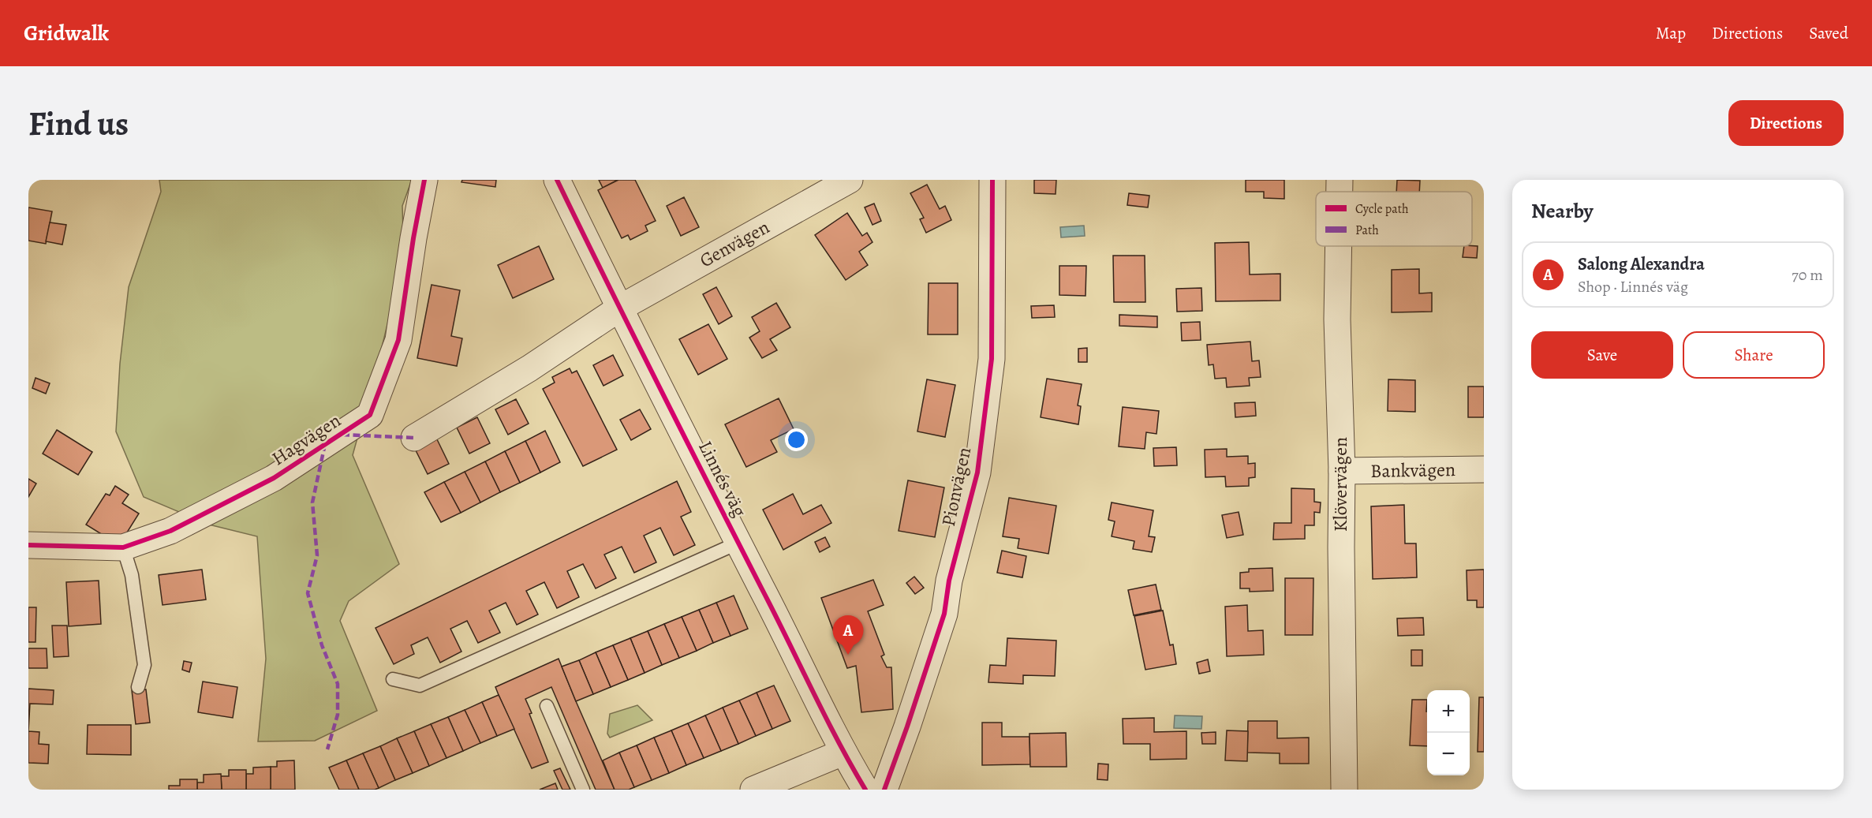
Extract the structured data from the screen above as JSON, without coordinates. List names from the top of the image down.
{
  "streets": {
    "street": [
      "Genvägen",
      "Hagvägen",
      "Bankvägen",
      "Linnés väg",
      "Klövervägen",
      "Pionvägen"
    ]
  },
  "crossings": [
    ["Genvägen", "Linnés väg"],
    ["Bankvägen", "Klövervägen"]
  ],
  "legend": ["Cycle path", "Path"],
  "page": {
    "header": "Gridwalk",
    "nav": ["Map", "Directions", "Saved"],
    "buttons": [
      "Directions",
      ["Save", "Share"]
    ],
    "title": "Find us",
    "heading": "Nearby",
    "list": [
      {
        "mark": "A",
        "name": "Salong Alexandra",
        "note": "Shop · Linnés väg",
        "value": "70 m"
      }
    ],
    "pins": "A",
    "map_buttons": ["+", "−"]
  }
}
